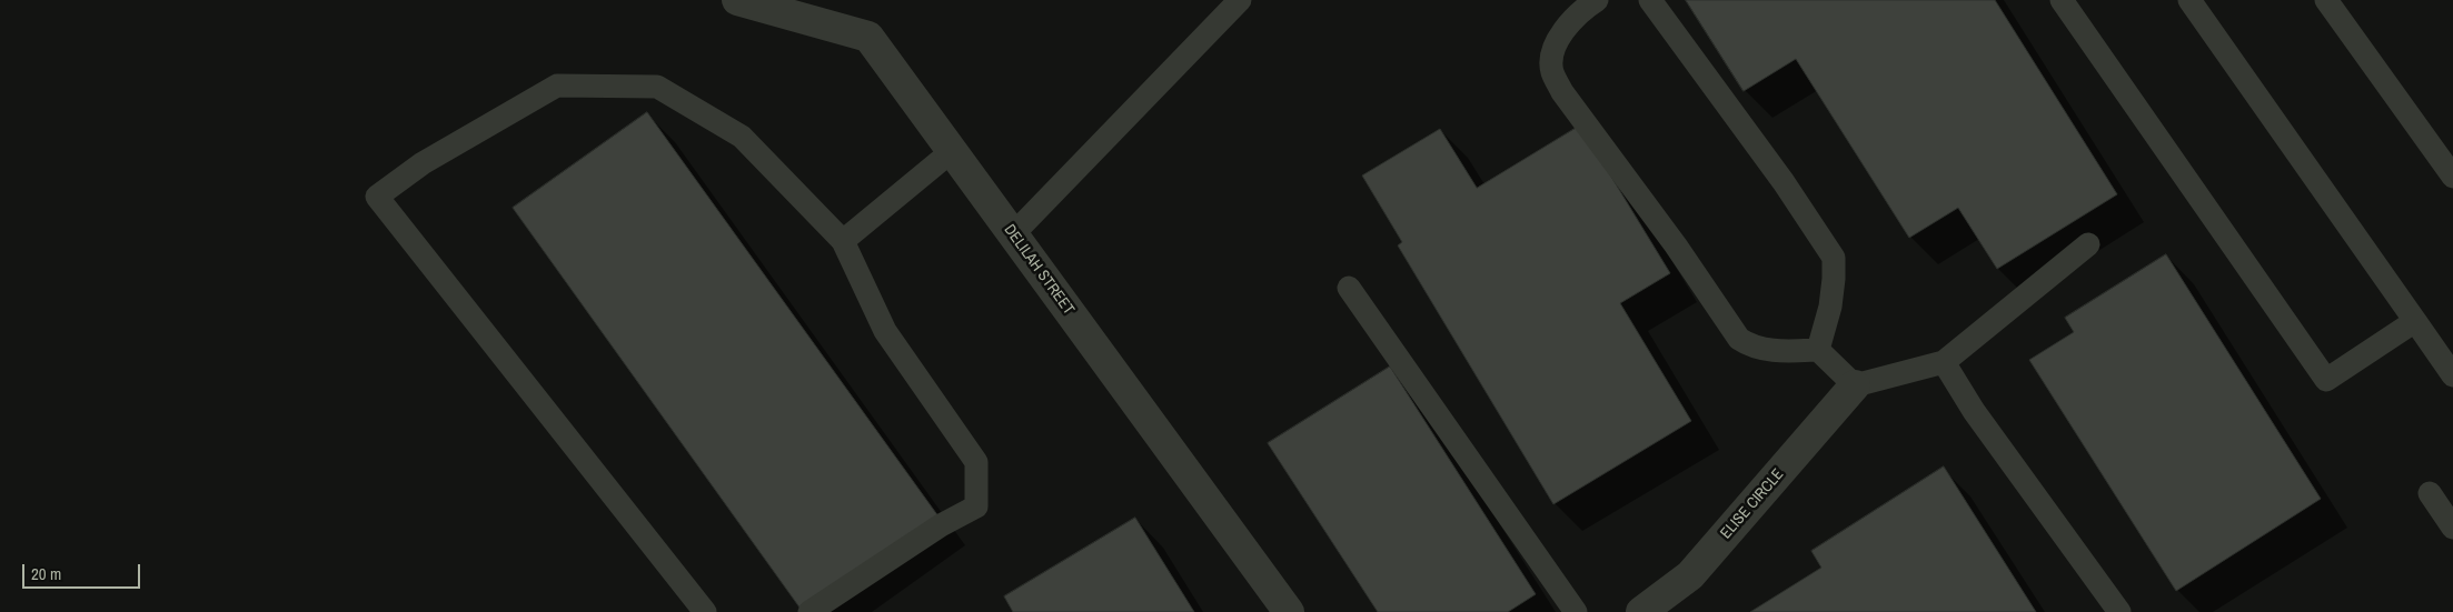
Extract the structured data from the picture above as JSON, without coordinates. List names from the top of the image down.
{
  "streets": {
    "street": ["DELILAH STREET", "ELISE CIRCLE"]
  },
  "scale_bar": "20 m"
}
